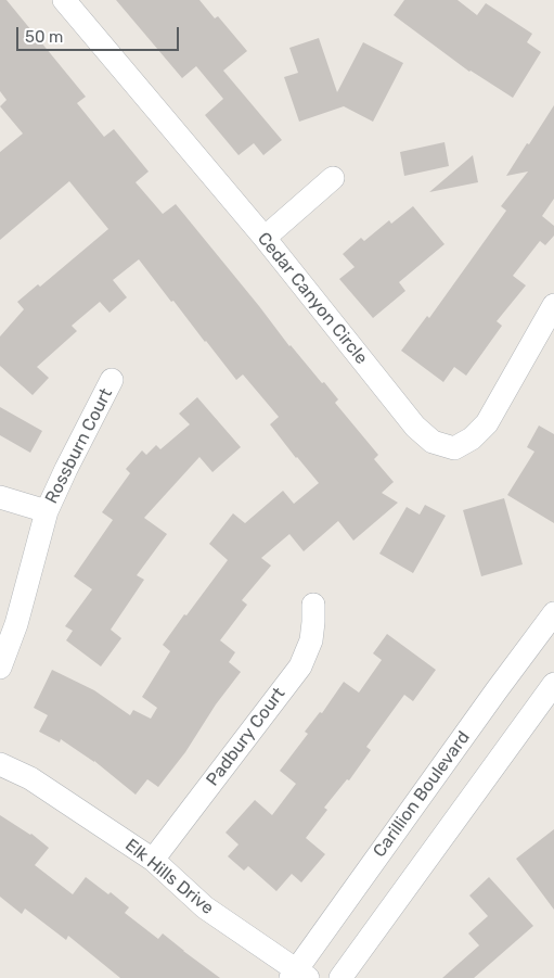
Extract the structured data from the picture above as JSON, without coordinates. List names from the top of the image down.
{
  "streets": {
    "street": [
      "Cedar Canyon Circle",
      "Rossburn Court",
      "Padbury Court",
      "Carillion Boulevard",
      "Elk Hills Drive"
    ]
  },
  "crossings": [
    ["Padbury Court", "Elk Hills Drive"],
    ["Carillion Boulevard", "Elk Hills Drive"]
  ],
  "scale_bar": "50 m"
}
